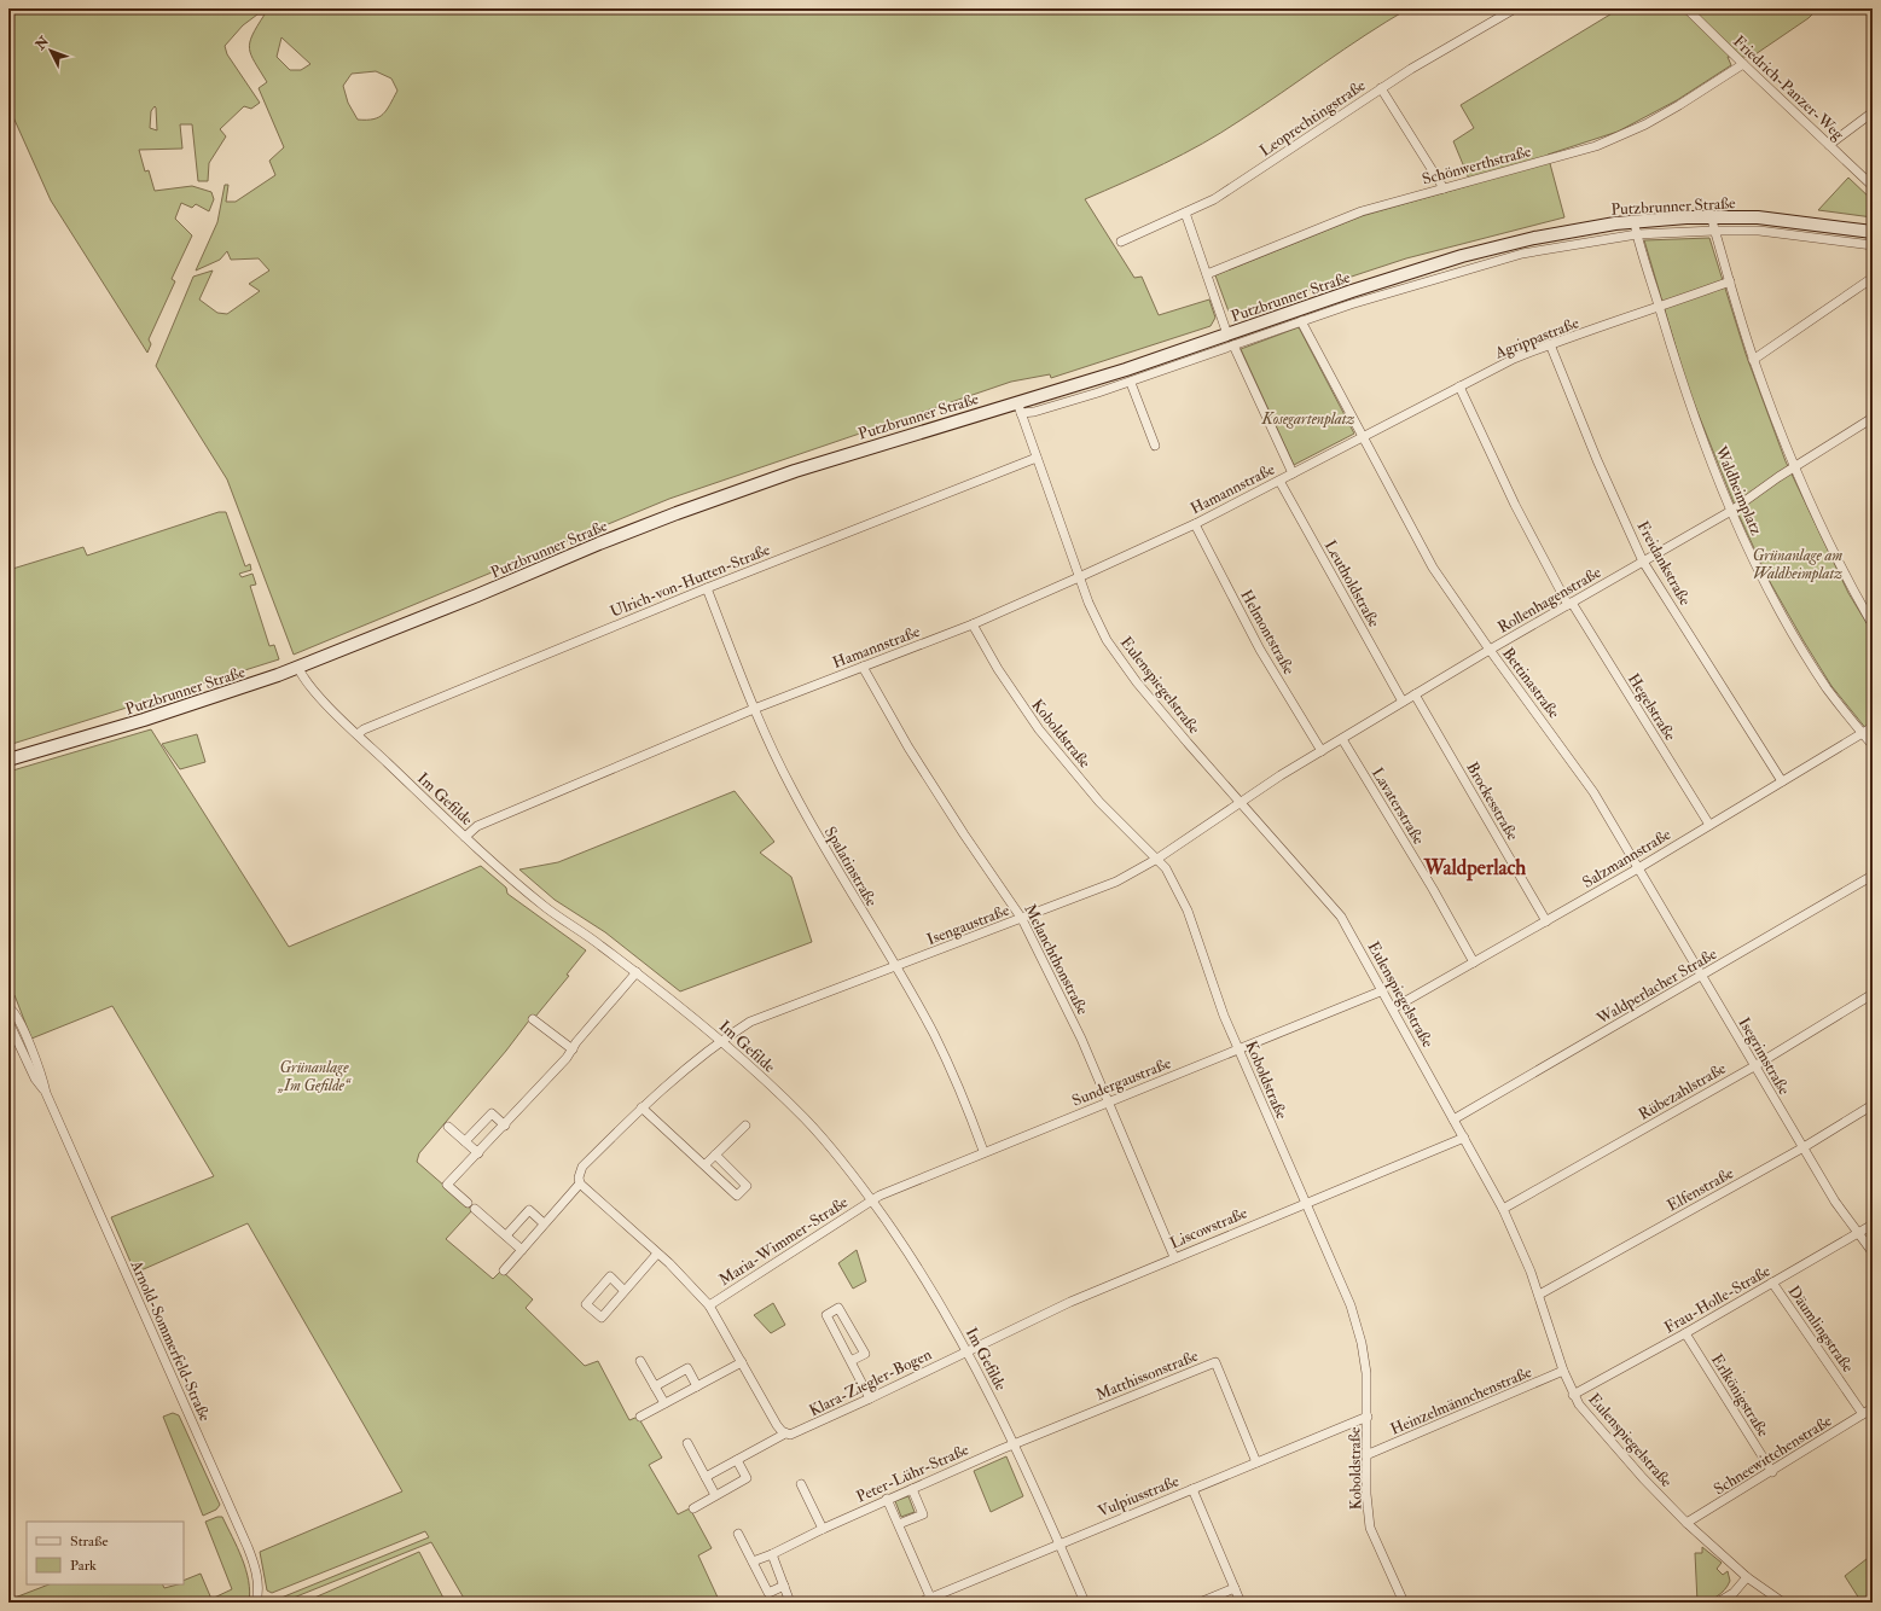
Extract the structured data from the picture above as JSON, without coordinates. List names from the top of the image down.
{
  "streets": {
    "main road": ["Putzbrunner Straße"],
    "street": [
      "Friedrich-Panzer-Weg",
      "Leoprechtingstraße",
      "Schönwerthstraße",
      "Agrippastraße",
      "Hamannstraße",
      "Waldheimplatz",
      "Freidankstraße",
      "Ulrich-von-Hutten-Straße",
      "Leutholdstraße",
      "Rollenhagenstraße",
      "Helmontstraße",
      "Bettinastraße",
      "Eulenspiegelstraße",
      "Hegelstraße",
      "Koboldstraße",
      "Im Gefilde",
      "Brockesstraße",
      "Lavaterstraße",
      "Salzmannstraße",
      "Spalatinstraße",
      "Isengaustraße",
      "Melanchthonstraße",
      "Waldperlacher Straße",
      "Isegrimstraße",
      "Sundergaustraße",
      "Rübezahlstraße",
      "Elfenstraße",
      "Liscowstraße",
      "Maria-Wimmer-Straße",
      "Frau-Holle-Straße",
      "Däumlingstraße",
      "Arnold-Sommerfeld-Straße",
      "Matthissonstraße",
      "Klara-Ziegler-Bogen",
      "Erlkönigstraße",
      "Heinzelmännchenstraße",
      "Schneewittchenstraße",
      "Peter-Lühr-Straße",
      "Vulpiusstraße"
    ]
  },
  "crossings": [
    ["Friedrich-Panzer-Weg", "Schönwerthstraße"],
    ["Putzbrunner Straße", "Waldheimplatz"],
    ["Putzbrunner Straße", "Eulenspiegelstraße"],
    ["Putzbrunner Straße", "Im Gefilde"],
    ["Agrippastraße", "Waldheimplatz"],
    ["Agrippastraße", "Freidankstraße"],
    ["Agrippastraße", "Bettinastraße"],
    ["Agrippastraße", "Hegelstraße"],
    ["Hamannstraße", "Leutholdstraße"],
    ["Hamannstraße", "Helmontstraße"],
    ["Hamannstraße", "Eulenspiegelstraße"],
    ["Hamannstraße", "Koboldstraße"],
    ["Hamannstraße", "Im Gefilde"],
    ["Hamannstraße", "Spalatinstraße"],
    ["Hamannstraße", "Melanchthonstraße"],
    ["Waldheimplatz", "Rollenhagenstraße"],
    ["Waldheimplatz", "Salzmannstraße"],
    ["Freidankstraße", "Rollenhagenstraße"],
    ["Freidankstraße", "Salzmannstraße"],
    ["Ulrich-von-Hutten-Straße", "Eulenspiegelstraße"],
    ["Ulrich-von-Hutten-Straße", "Im Gefilde"],
    ["Ulrich-von-Hutten-Straße", "Spalatinstraße"],
    ["Leutholdstraße", "Rollenhagenstraße"],
    ["Rollenhagenstraße", "Helmontstraße"],
    ["Rollenhagenstraße", "Bettinastraße"],
    ["Rollenhagenstraße", "Eulenspiegelstraße"],
    ["Rollenhagenstraße", "Hegelstraße"],
    ["Rollenhagenstraße", "Brockesstraße"],
    ["Rollenhagenstraße", "Lavaterstraße"],
    ["Rollenhagenstraße", "Isengaustraße"],
    ["Bettinastraße", "Salzmannstraße"],
    ["Bettinastraße", "Isegrimstraße"],
    ["Eulenspiegelstraße", "Salzmannstraße"],
    ["Eulenspiegelstraße", "Isengaustraße"],
    ["Eulenspiegelstraße", "Waldperlacher Straße"],
    ["Eulenspiegelstraße", "Sundergaustraße"],
    ["Eulenspiegelstraße", "Rübezahlstraße"],
    ["Eulenspiegelstraße", "Elfenstraße"],
    ["Eulenspiegelstraße", "Liscowstraße"],
    ["Eulenspiegelstraße", "Frau-Holle-Straße"],
    ["Eulenspiegelstraße", "Heinzelmännchenstraße"],
    ["Eulenspiegelstraße", "Schneewittchenstraße"],
    ["Hegelstraße", "Salzmannstraße"],
    ["Koboldstraße", "Isengaustraße"],
    ["Koboldstraße", "Sundergaustraße"],
    ["Koboldstraße", "Liscowstraße"],
    ["Koboldstraße", "Heinzelmännchenstraße"],
    ["Koboldstraße", "Vulpiusstraße"],
    ["Im Gefilde", "Isengaustraße"],
    ["Im Gefilde", "Sundergaustraße"],
    ["Im Gefilde", "Liscowstraße"],
    ["Im Gefilde", "Maria-Wimmer-Straße"],
    ["Im Gefilde", "Matthissonstraße"],
    ["Im Gefilde", "Klara-Ziegler-Bogen"],
    ["Im Gefilde", "Peter-Lühr-Straße"],
    ["Im Gefilde", "Vulpiusstraße"],
    ["Brockesstraße", "Salzmannstraße"],
    ["Lavaterstraße", "Salzmannstraße"],
    ["Salzmannstraße", "Isegrimstraße"],
    ["Spalatinstraße", "Isengaustraße"],
    ["Spalatinstraße", "Sundergaustraße"],
    ["Isengaustraße", "Melanchthonstraße"],
    ["Melanchthonstraße", "Sundergaustraße"],
    ["Melanchthonstraße", "Liscowstraße"],
    ["Waldperlacher Straße", "Isegrimstraße"],
    ["Isegrimstraße", "Rübezahlstraße"],
    ["Isegrimstraße", "Elfenstraße"],
    ["Isegrimstraße", "Frau-Holle-Straße"],
    ["Sundergaustraße", "Maria-Wimmer-Straße"],
    ["Liscowstraße", "Klara-Ziegler-Bogen"],
    ["Frau-Holle-Straße", "Däumlingstraße"],
    ["Frau-Holle-Straße", "Erlkönigstraße"],
    ["Däumlingstraße", "Schneewittchenstraße"],
    ["Matthissonstraße", "Peter-Lühr-Straße"],
    ["Matthissonstraße", "Vulpiusstraße"],
    ["Erlkönigstraße", "Schneewittchenstraße"]
  ],
  "districts": ["Waldperlach"],
  "parks": ["Kosegartenplatz", "Grünanlage am Waldheimplatz", "Grünanlage „Im Gefilde“"],
  "legend": ["Straße", "Park"],
  "north": "top left"
}
